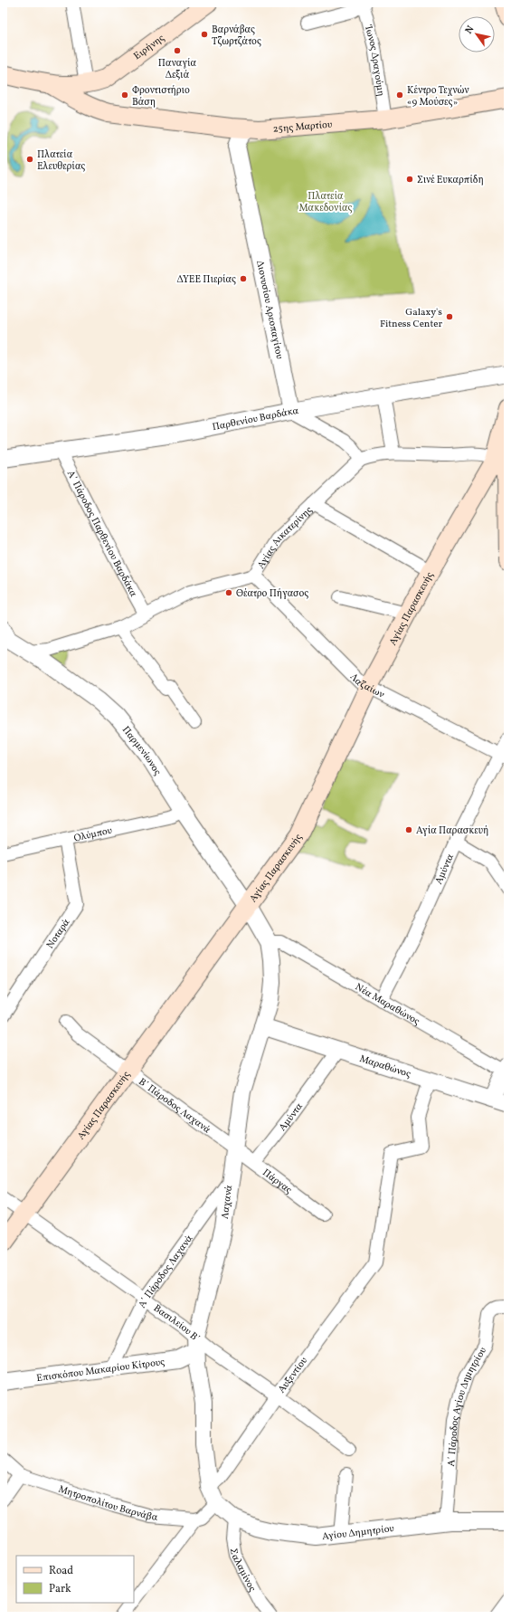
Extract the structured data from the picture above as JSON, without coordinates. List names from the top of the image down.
{
  "streets": {
    "main road": ["Ειρήνης", "25ης Μαρτίου", "Αγίας Παρασκευής"],
    "street": [
      "Ίωνος Δραγούμη",
      "Διονυσίου Αρεοπαγίτου",
      "Παρθενίου Βαρδάκα",
      "Α΄ Πάροδος Παρθενίου Βαρδάκα",
      "Αγίας Αικατερίνης",
      "Λαζαίων",
      "Παρμενίωνος",
      "Ολύμπου",
      "Αμύντα",
      "Νοταρά",
      "Νέα Μαραθώνος",
      "Μαραθώνος",
      "Β΄ Πάροδος Λαχανά",
      "Πάργας",
      "Λαχανά",
      "Α΄ Πάροδος Λαχανά",
      "Βασιλείου Β΄",
      "Επισκόπου Μακαρίου Κίτρους",
      "Αυξεντίου",
      "Α΄ Πάροδος Αγίου Δημητρίου",
      "Μητροπολίτου Βαρνάβα",
      "Αγίου Δημητρίου",
      "Σαλαμίνος"
    ]
  },
  "crossings": [
    ["Ίωνος Δραγούμη", "25ης Μαρτίου"],
    ["25ης Μαρτίου", "Διονυσίου Αρεοπαγίτου"],
    ["Διονυσίου Αρεοπαγίτου", "Παρθενίου Βαρδάκα"],
    ["Παρθενίου Βαρδάκα", "Α΄ Πάροδος Παρθενίου Βαρδάκα"],
    ["Α΄ Πάροδος Παρθενίου Βαρδάκα", "Αγίας Αικατερίνης"],
    ["Αγίας Αικατερίνης", "Αγίας Παρασκευής"],
    ["Αγίας Αικατερίνης", "Λαζαίων"],
    ["Αγίας Αικατερίνης", "Παρμενίωνος"],
    ["Αγίας Παρασκευής", "Λαζαίων"],
    ["Αγίας Παρασκευής", "Παρμενίωνος"],
    ["Αγίας Παρασκευής", "Β΄ Πάροδος Λαχανά"],
    ["Αγίας Παρασκευής", "Λαχανά"],
    ["Αγίας Παρασκευής", "Βασιλείου Β΄"],
    ["Λαζαίων", "Αμύντα"],
    ["Παρμενίωνος", "Ολύμπου"],
    ["Παρμενίωνος", "Λαχανά"],
    ["Ολύμπου", "Νοταρά"],
    ["Αμύντα", "Νέα Μαραθώνος"],
    ["Αμύντα", "Μαραθώνος"],
    ["Αμύντα", "Πάργας"],
    ["Νέα Μαραθώνος", "Λαχανά"],
    ["Μαραθώνος", "Λαχανά"],
    ["Μαραθώνος", "Αυξεντίου"],
    ["Β΄ Πάροδος Λαχανά", "Πάργας"],
    ["Β΄ Πάροδος Λαχανά", "Λαχανά"],
    ["Πάργας", "Λαχανά"],
    ["Λαχανά", "Α΄ Πάροδος Λαχανά"],
    ["Λαχανά", "Βασιλείου Β΄"],
    ["Λαχανά", "Επισκόπου Μακαρίου Κίτρους"],
    ["Λαχανά", "Αυξεντίου"],
    ["Λαχανά", "Αγίου Δημητρίου"],
    ["Α΄ Πάροδος Λαχανά", "Βασιλείου Β΄"],
    ["Α΄ Πάροδος Λαχανά", "Επισκόπου Μακαρίου Κίτρους"],
    ["Βασιλείου Β΄", "Επισκόπου Μακαρίου Κίτρους"],
    ["Βασιλείου Β΄", "Αυξεντίου"],
    ["Α΄ Πάροδος Αγίου Δημητρίου", "Αγίου Δημητρίου"],
    ["Αγίου Δημητρίου", "Σαλαμίνος"]
  ],
  "parks": ["Πλατεία Μακεδονίας"],
  "places": [
    "Βαρνάβας Τζωρτζάτος",
    "Παναγία Δεξιά",
    "Φροντιστήριο Βάση",
    "Κέντρο Τεχνών «9 Μούσες»",
    "Πλατεία Ελευθερίας",
    "Σινέ Ευκαρπίδη",
    "ΔΥΕΕ Πιερίας",
    "Galaxy's Fitness Center",
    "Θέατρο Πήγασος",
    "Αγία Παρασκευή"
  ],
  "legend": ["Road", "Park"],
  "north": "top left"
}
